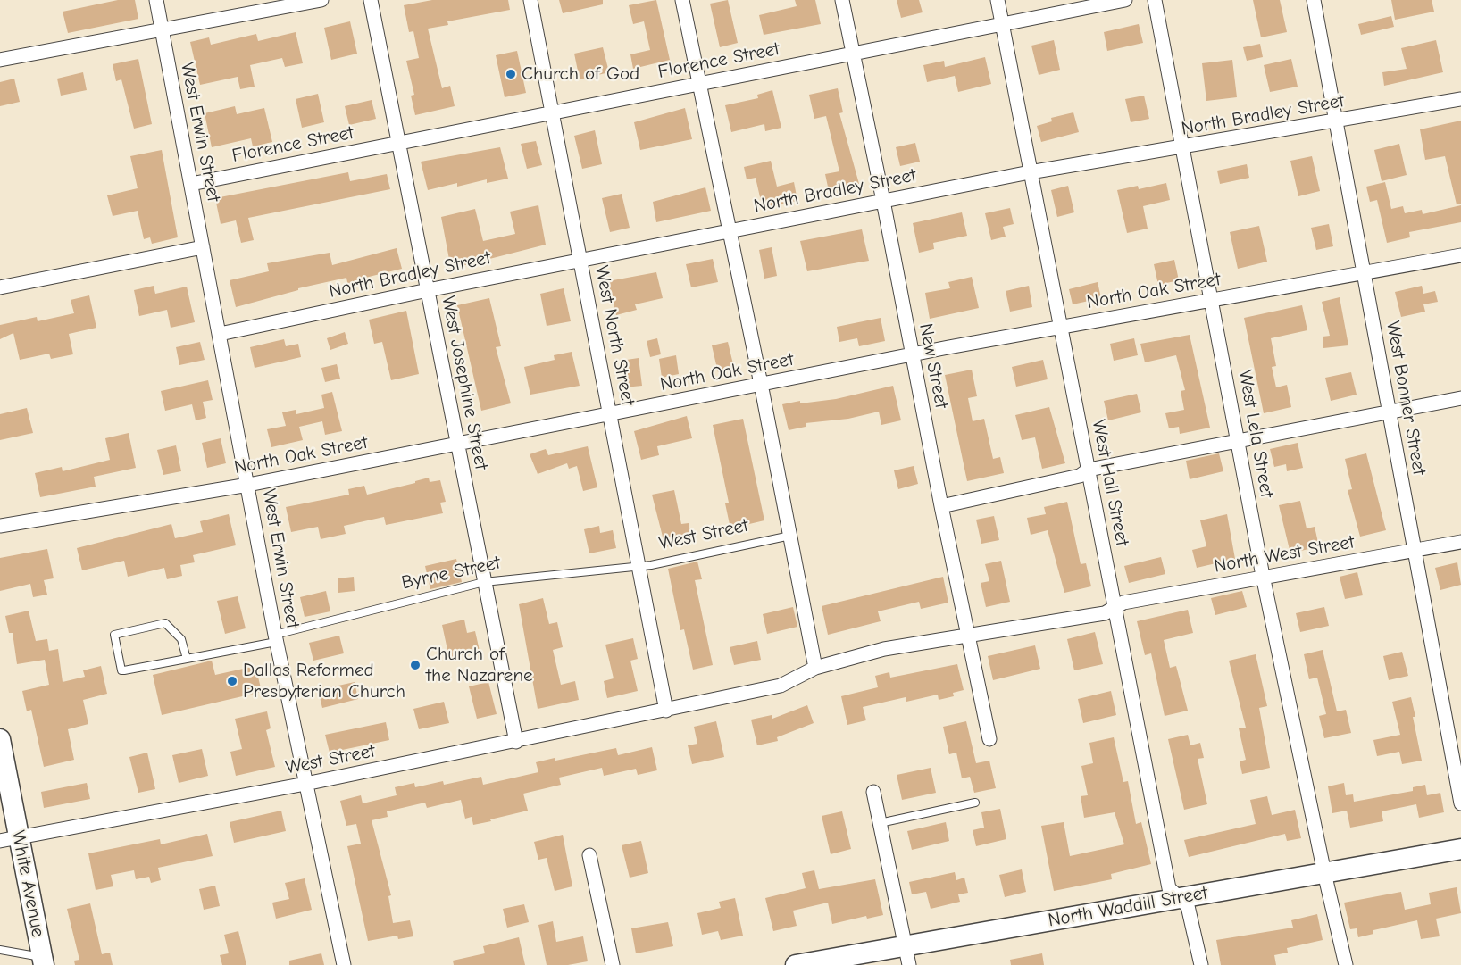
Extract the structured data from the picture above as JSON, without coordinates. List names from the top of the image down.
{
  "streets": {
    "street": [
      "Florence Street",
      "North Bradley Street",
      "West Erwin Street",
      "North Oak Street",
      "West North Street",
      "New Street",
      "West Josephine Street",
      "West Bonner Street",
      "West Lela Street",
      "West Hall Street",
      "West Street",
      "North West Street",
      "White Avenue",
      "North Waddill Street"
    ],
    "lane": ["Byrne Street"]
  },
  "crossings": [
    ["Florence Street", "West Erwin Street"],
    ["Florence Street", "West North Street"],
    ["Florence Street", "New Street"],
    ["Florence Street", "West Josephine Street"],
    ["Florence Street", "West Hall Street"],
    ["North Bradley Street", "West Erwin Street"],
    ["North Bradley Street", "West North Street"],
    ["North Bradley Street", "New Street"],
    ["North Bradley Street", "West Josephine Street"],
    ["North Bradley Street", "West Bonner Street"],
    ["North Bradley Street", "West Lela Street"],
    ["North Bradley Street", "West Hall Street"],
    ["West Erwin Street", "North Oak Street"],
    ["West Erwin Street", "West Street"],
    ["West Erwin Street", "Byrne Street"],
    ["North Oak Street", "West North Street"],
    ["North Oak Street", "New Street"],
    ["North Oak Street", "West Josephine Street"],
    ["North Oak Street", "West Bonner Street"],
    ["North Oak Street", "West Lela Street"],
    ["North Oak Street", "West Hall Street"],
    ["West North Street", "West Street"],
    ["West North Street", "Byrne Street"],
    ["New Street", "West Street"],
    ["West Josephine Street", "West Street"],
    ["West Josephine Street", "Byrne Street"],
    ["West Bonner Street", "North West Street"],
    ["West Lela Street", "North West Street"],
    ["West Lela Street", "North Waddill Street"],
    ["West Hall Street", "West Street"],
    ["West Hall Street", "North West Street"],
    ["West Hall Street", "North Waddill Street"],
    ["West Street", "North West Street"],
    ["West Street", "Byrne Street"],
    ["West Street", "White Avenue"]
  ],
  "places": ["Church of God", "Church of the Nazarene", "Dallas Reformed Presbyterian Church"]
}
